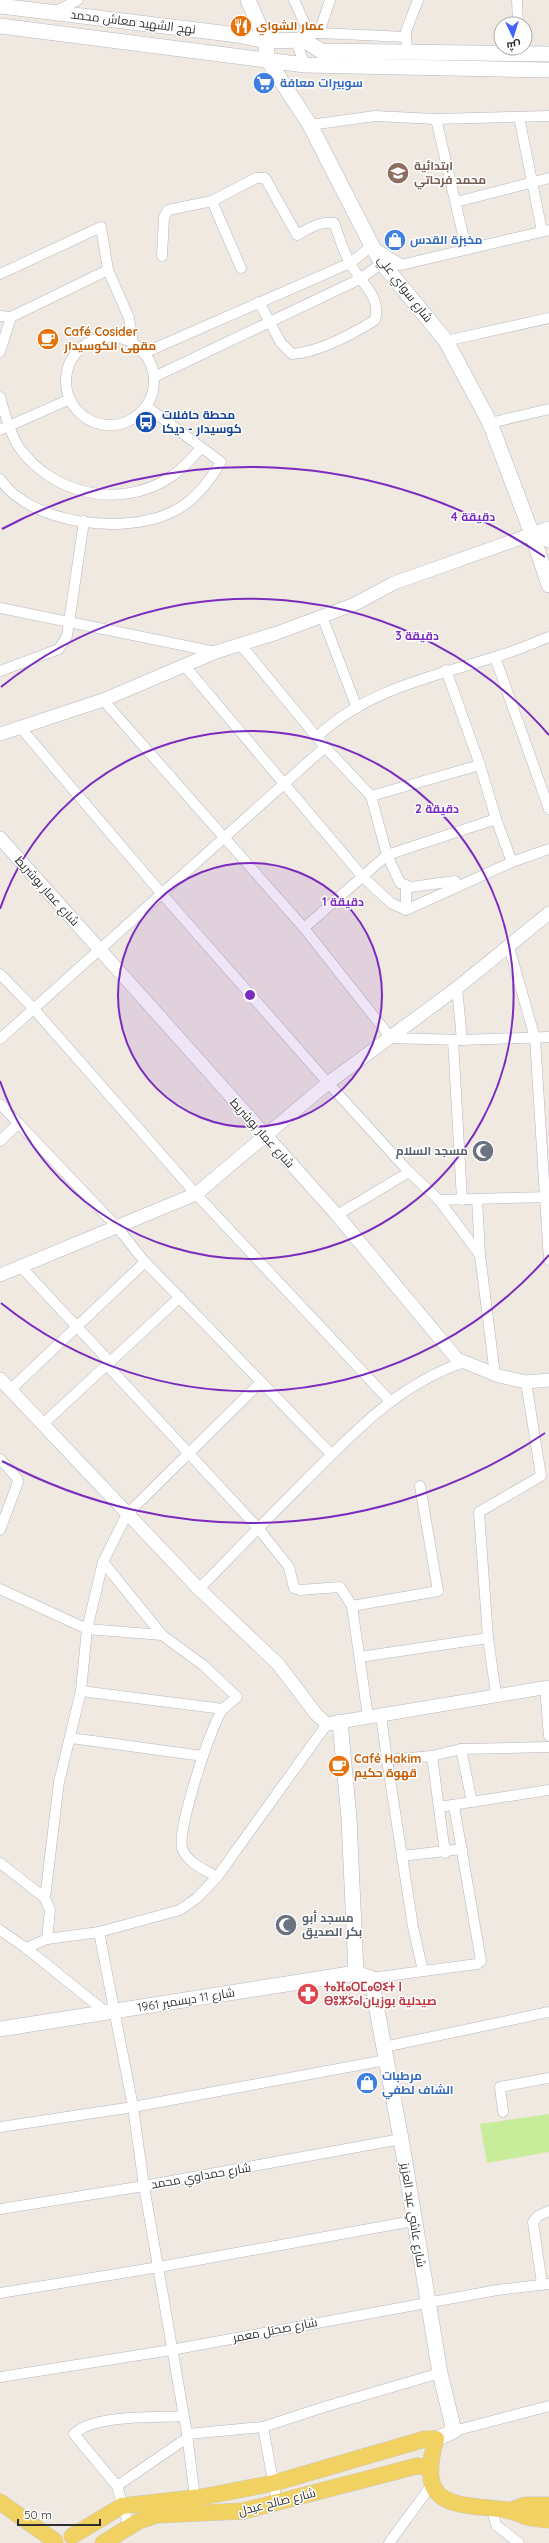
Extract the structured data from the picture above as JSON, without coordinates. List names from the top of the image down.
{
  "streets": {
    "main road": [
      "نهج الشهيد معاش محمد",
      "شارع سواي علي",
      "شارع 11 ديسمبر 1961",
      "شارع عاشي عبد العزيز",
      "شارع صالح عيدل"
    ],
    "street": ["شارع عمار بوشريط", "شارع حمداوي محمد", "شارع صحتل معمر"]
  },
  "crossings": [
    ["نهج الشهيد معاش محمد", "شارع سواي علي"],
    ["شارع 11 ديسمبر 1961", "شارع عاشي عبد العزيز"],
    ["شارع حمداوي محمد", "شارع عاشي عبد العزيز"],
    ["شارع عاشي عبد العزيز", "شارع صحتل معمر"]
  ],
  "places": {
    "restaurant": ["عمار الشواي"],
    "supermarket": ["سوبيرات معافة"],
    "school or university": ["ابتدائية محمد فرحاتي"],
    "shop": ["مخبزة القدس", "مرطبات الشاف لطفي"],
    "cafe": ["Café Cosider مقهى الكوسيدار", "Café Hakim قهوة حكيم"],
    "bus stop": ["محطة حافلات كوسيدار - ديكا"],
    "mosque": ["مسجد السلام", "مسجد أبو بكر الصديق"],
    "pharmacy": ["ⵜⴰⴼⴰⵔⵎⴰⵙⵉⵜ ⵏ ⴱⵓⵣⵢⴰⵏصيدلية بوزيان"]
  },
  "scale_bar": "50 m",
  "north": "bottom",
  "rings": [
    "4 دقيقة",
    "3 دقيقة",
    "2 دقيقة",
    "1 دقيقة"
  ]
}
